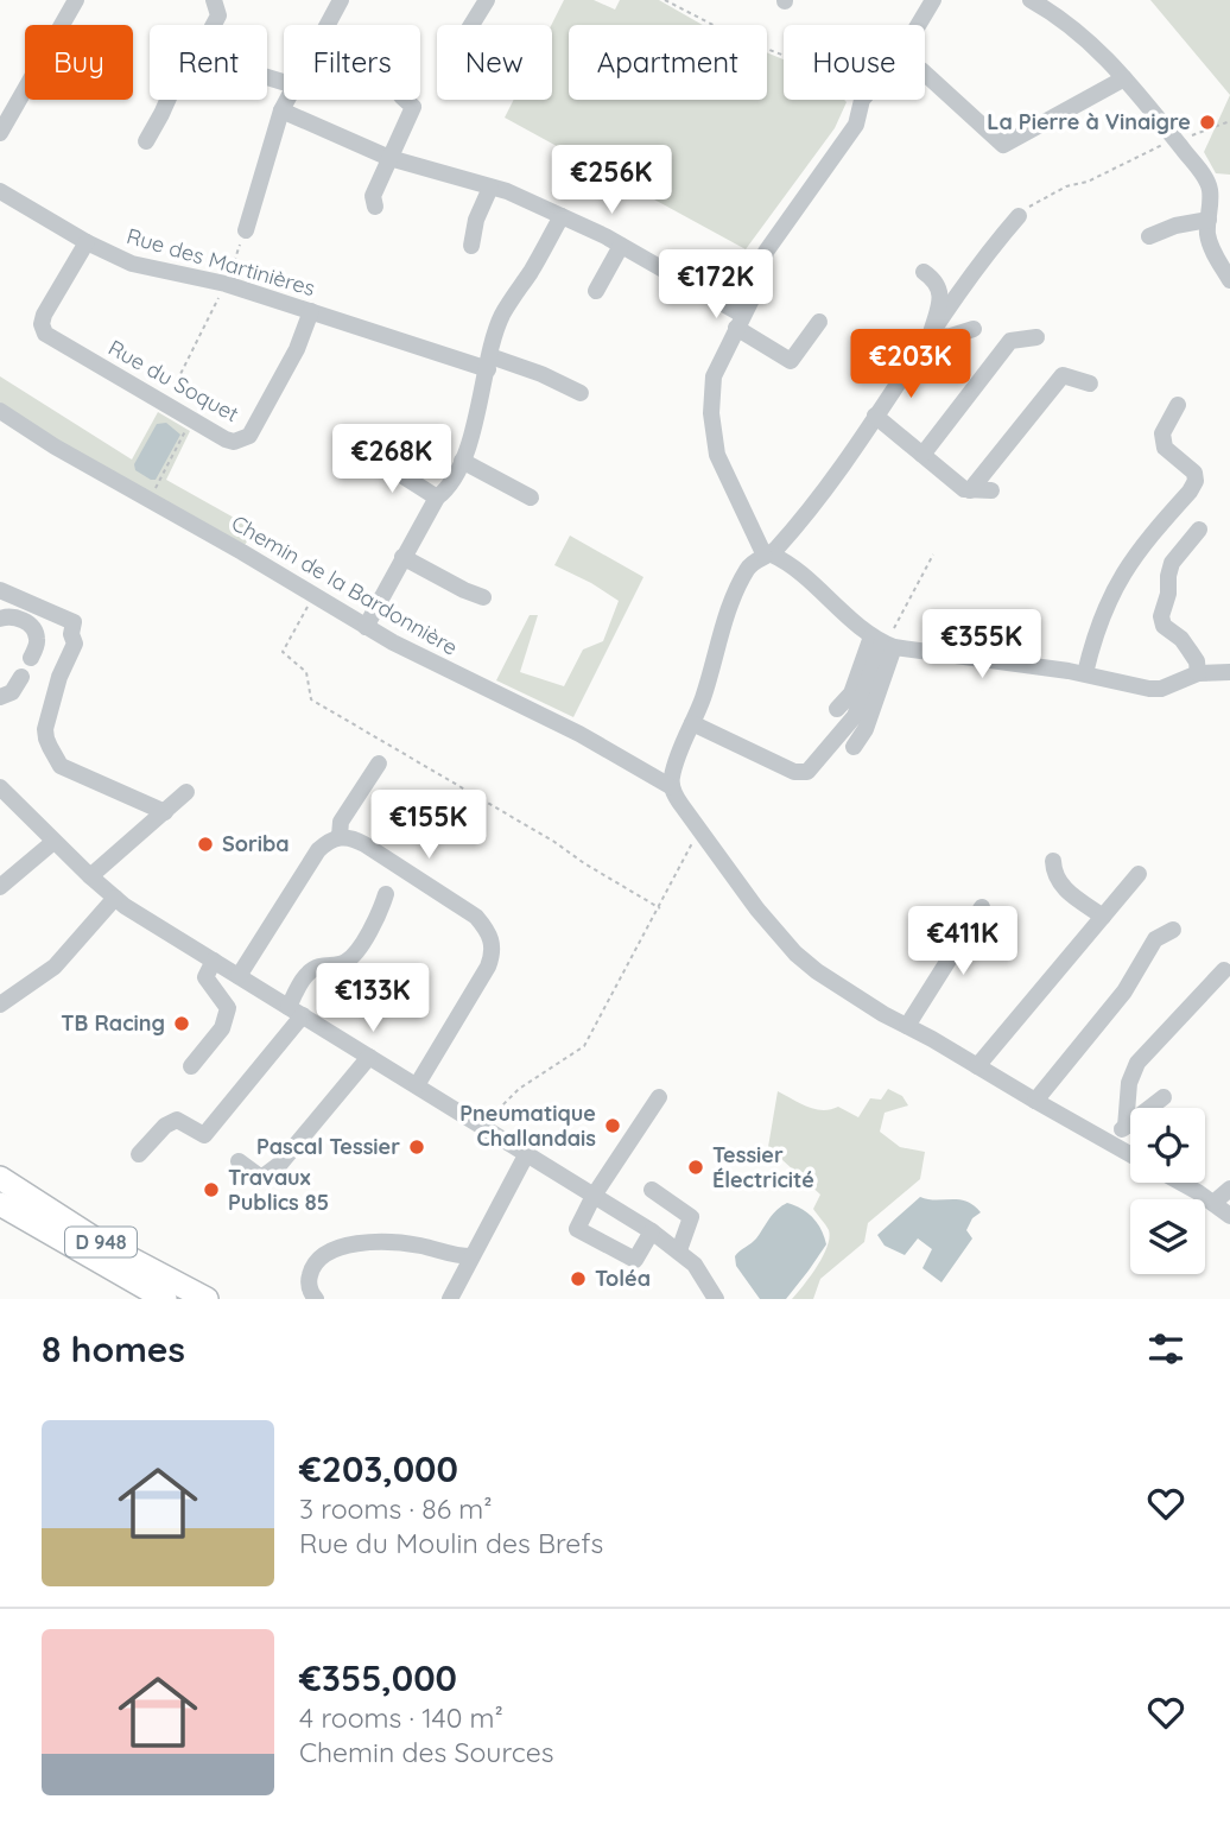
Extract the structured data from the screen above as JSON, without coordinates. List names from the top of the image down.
{
  "streets": {
    "highway": ["D 948"],
    "street": ["Rue des Martinières", "Rue du Soquet", "Chemin de la Bardonnière"]
  },
  "crossings": [
    ["Rue des Martinières", "Rue du Soquet"]
  ],
  "places": [
    "La Pierre à Vinaigre",
    "Soriba",
    "TB Racing",
    "Pneumatique Challandais",
    "Pascal Tessier",
    "Tessier Électricité",
    "Travaux Publics 85",
    "Toléa"
  ],
  "page": {
    "chip": [
      "Buy",
      "Rent",
      "Filters",
      "New",
      "Apartment",
      "House"
    ],
    "price": [
      "€256K",
      "€172K",
      "€203K",
      "€268K",
      "€355K",
      "€155K",
      "€411K",
      "€133K"
    ],
    "heading": "8 homes",
    "list": [
      {
        "name": "€203,000",
        "note": "3 rooms · 86 m² · Rue du Moulin des Brefs"
      },
      {
        "name": "€355,000",
        "note": "4 rooms · 140 m² · Chemin des Sources"
      }
    ]
  }
}
